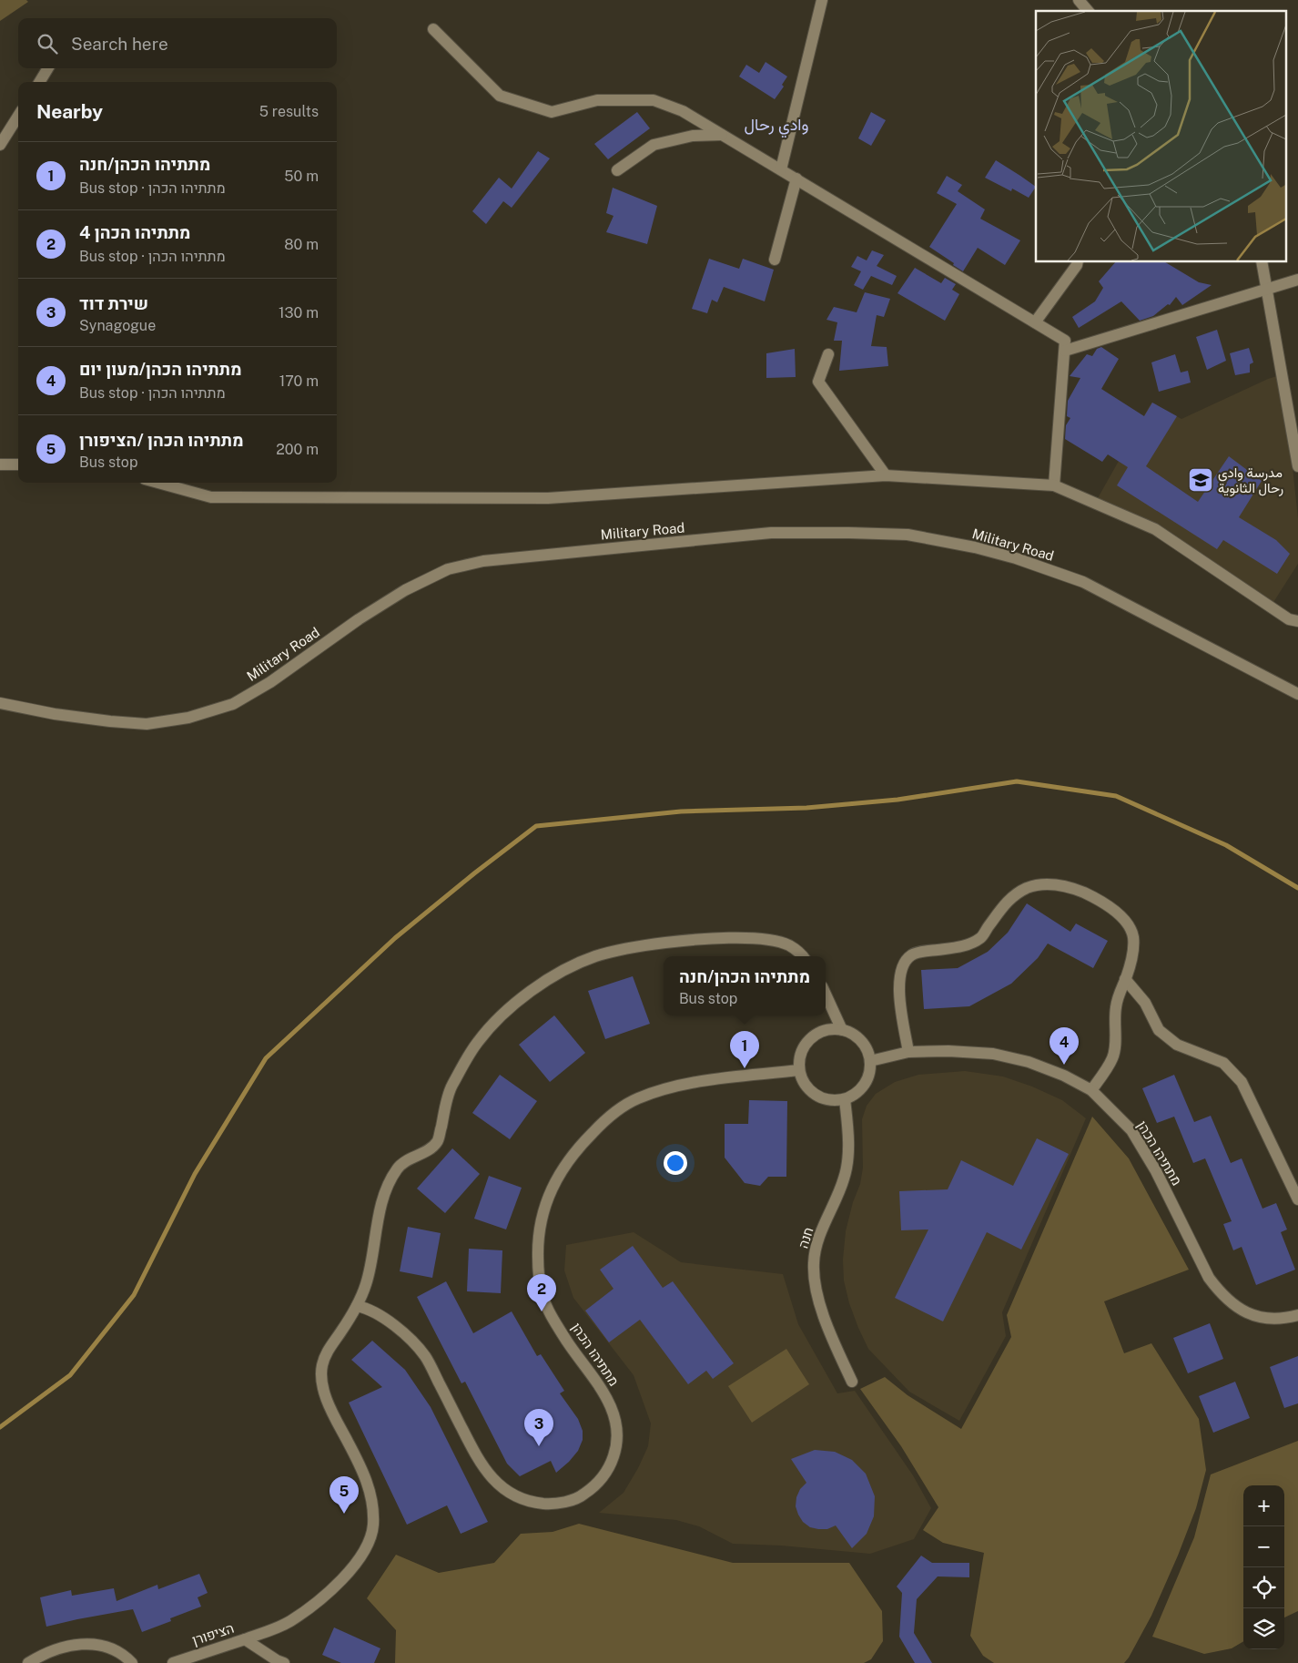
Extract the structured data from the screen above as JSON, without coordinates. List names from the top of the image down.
{
  "streets": {
    "street": [
      "Military Road",
      "מתתיהו הכהן",
      "חנה",
      "הציפורן"
    ]
  },
  "crossings": [
    ["מתתיהו הכהן", "חנה"]
  ],
  "districts": ["وادي رحال"],
  "places": {
    "school or university": ["مدرسة وادي رحال الثانوية"]
  },
  "page": {
    "search": "Search here",
    "heading": ["Nearby", "5 results"],
    "list": [
      {
        "mark": "1",
        "name": "מתתיהו הכהן/חנה",
        "note": "Bus stop · מתתיהו הכהן",
        "value": "50 m"
      },
      {
        "mark": "2",
        "name": "מתתיהו הכהן 4",
        "note": "Bus stop · מתתיהו הכהן",
        "value": "80 m"
      },
      {
        "mark": "3",
        "name": "שירת דוד",
        "note": "Synagogue",
        "value": "130 m"
      },
      {
        "mark": "4",
        "name": "מתתיהו הכהן/מעון יום",
        "note": "Bus stop · מתתיהו הכהן",
        "value": "170 m"
      },
      {
        "mark": "5",
        "name": "מתתיהו הכהן /הציפורן",
        "note": "Bus stop",
        "value": "200 m"
      }
    ],
    "popup": ["מתתיהו הכהן/חנה", "Bus stop"],
    "pins": [
      "4",
      "1",
      "2",
      "3",
      "5"
    ],
    "map_buttons": ["+", "−"]
  }
}
